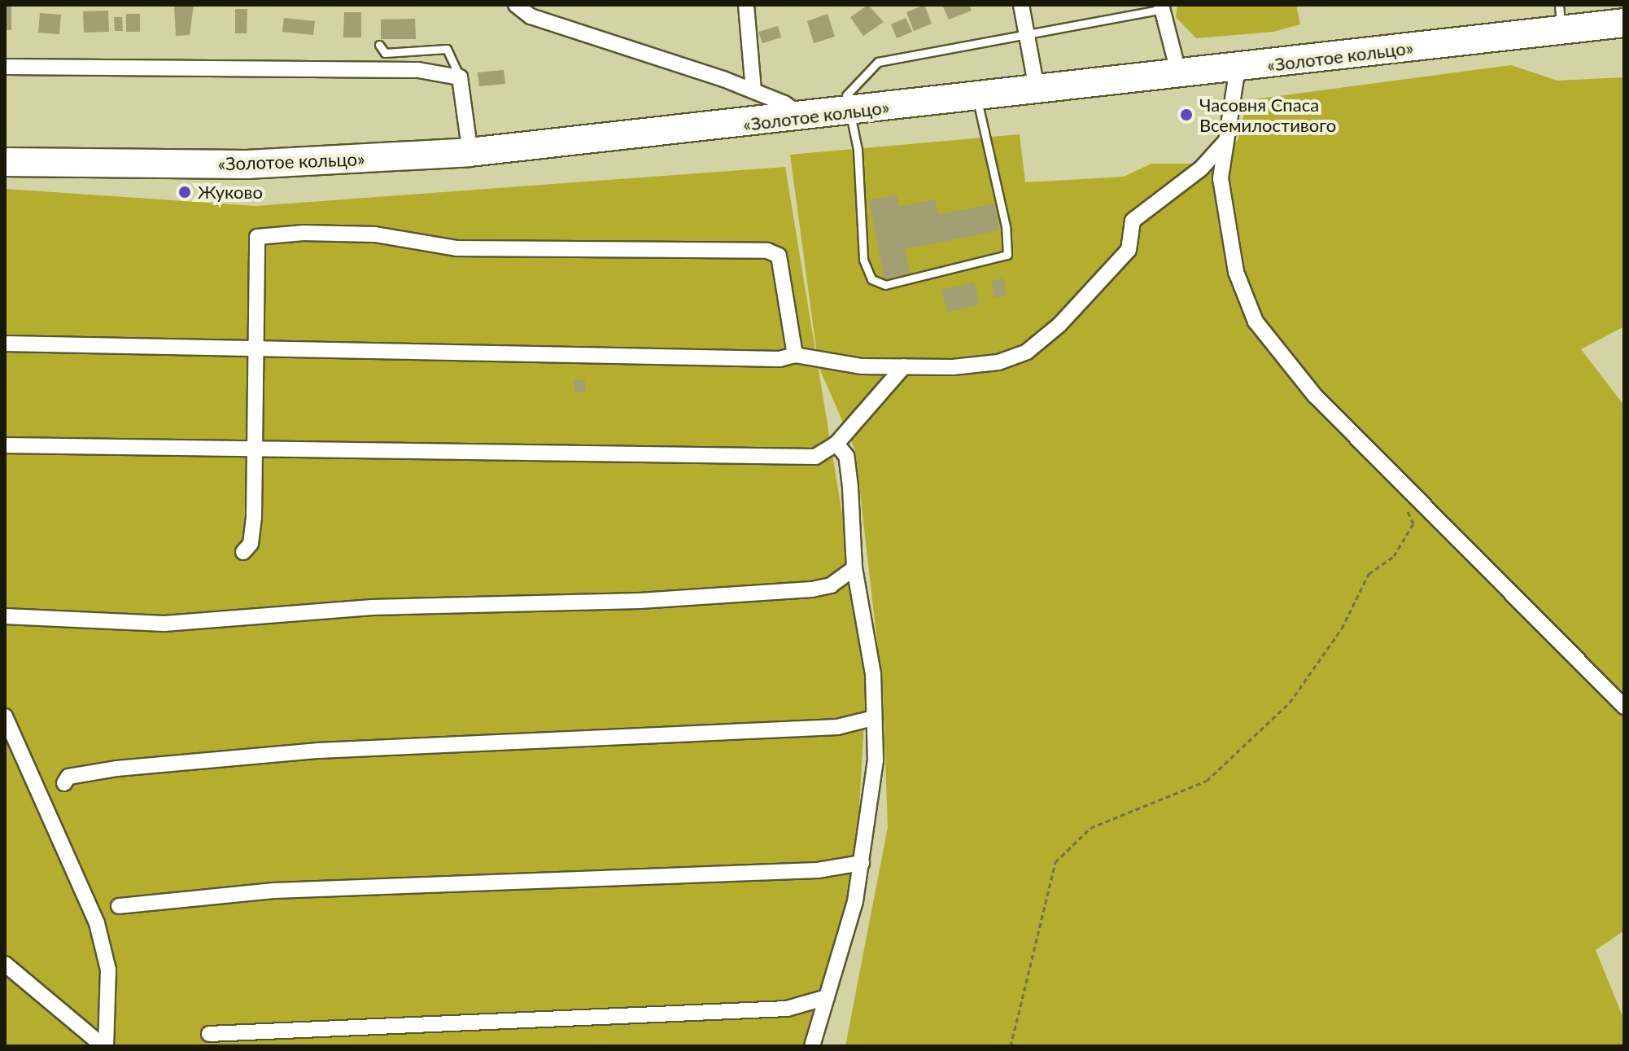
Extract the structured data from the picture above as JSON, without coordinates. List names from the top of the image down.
{
  "streets": {
    "highway": ["«Золотое кольцо»"]
  },
  "places": ["Часовня Спаса Всемилостивого", "Жуково"]
}
